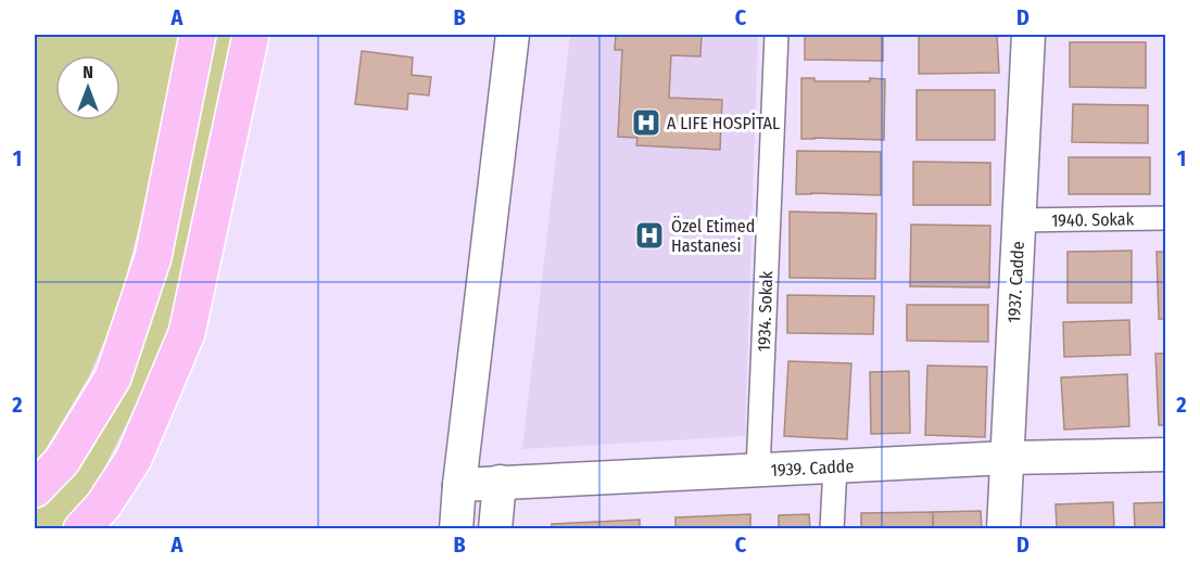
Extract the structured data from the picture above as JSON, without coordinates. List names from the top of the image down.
{
  "streets": {
    "street": [
      "1940. Sokak",
      "1937. Cadde",
      "1934. Sokak",
      "1939. Cadde"
    ]
  },
  "crossings": [
    ["1940. Sokak", "1937. Cadde"],
    ["1937. Cadde", "1939. Cadde"],
    ["1934. Sokak", "1939. Cadde"]
  ],
  "places": {
    "hospital": ["A LIFE HOSPİTAL", "Özel Etimed Hastanesi"]
  },
  "north": "top",
  "grid": {
    "columns": [
      "A",
      "B",
      "C",
      "D"
    ],
    "rows": ["1", "2"]
  }
}
